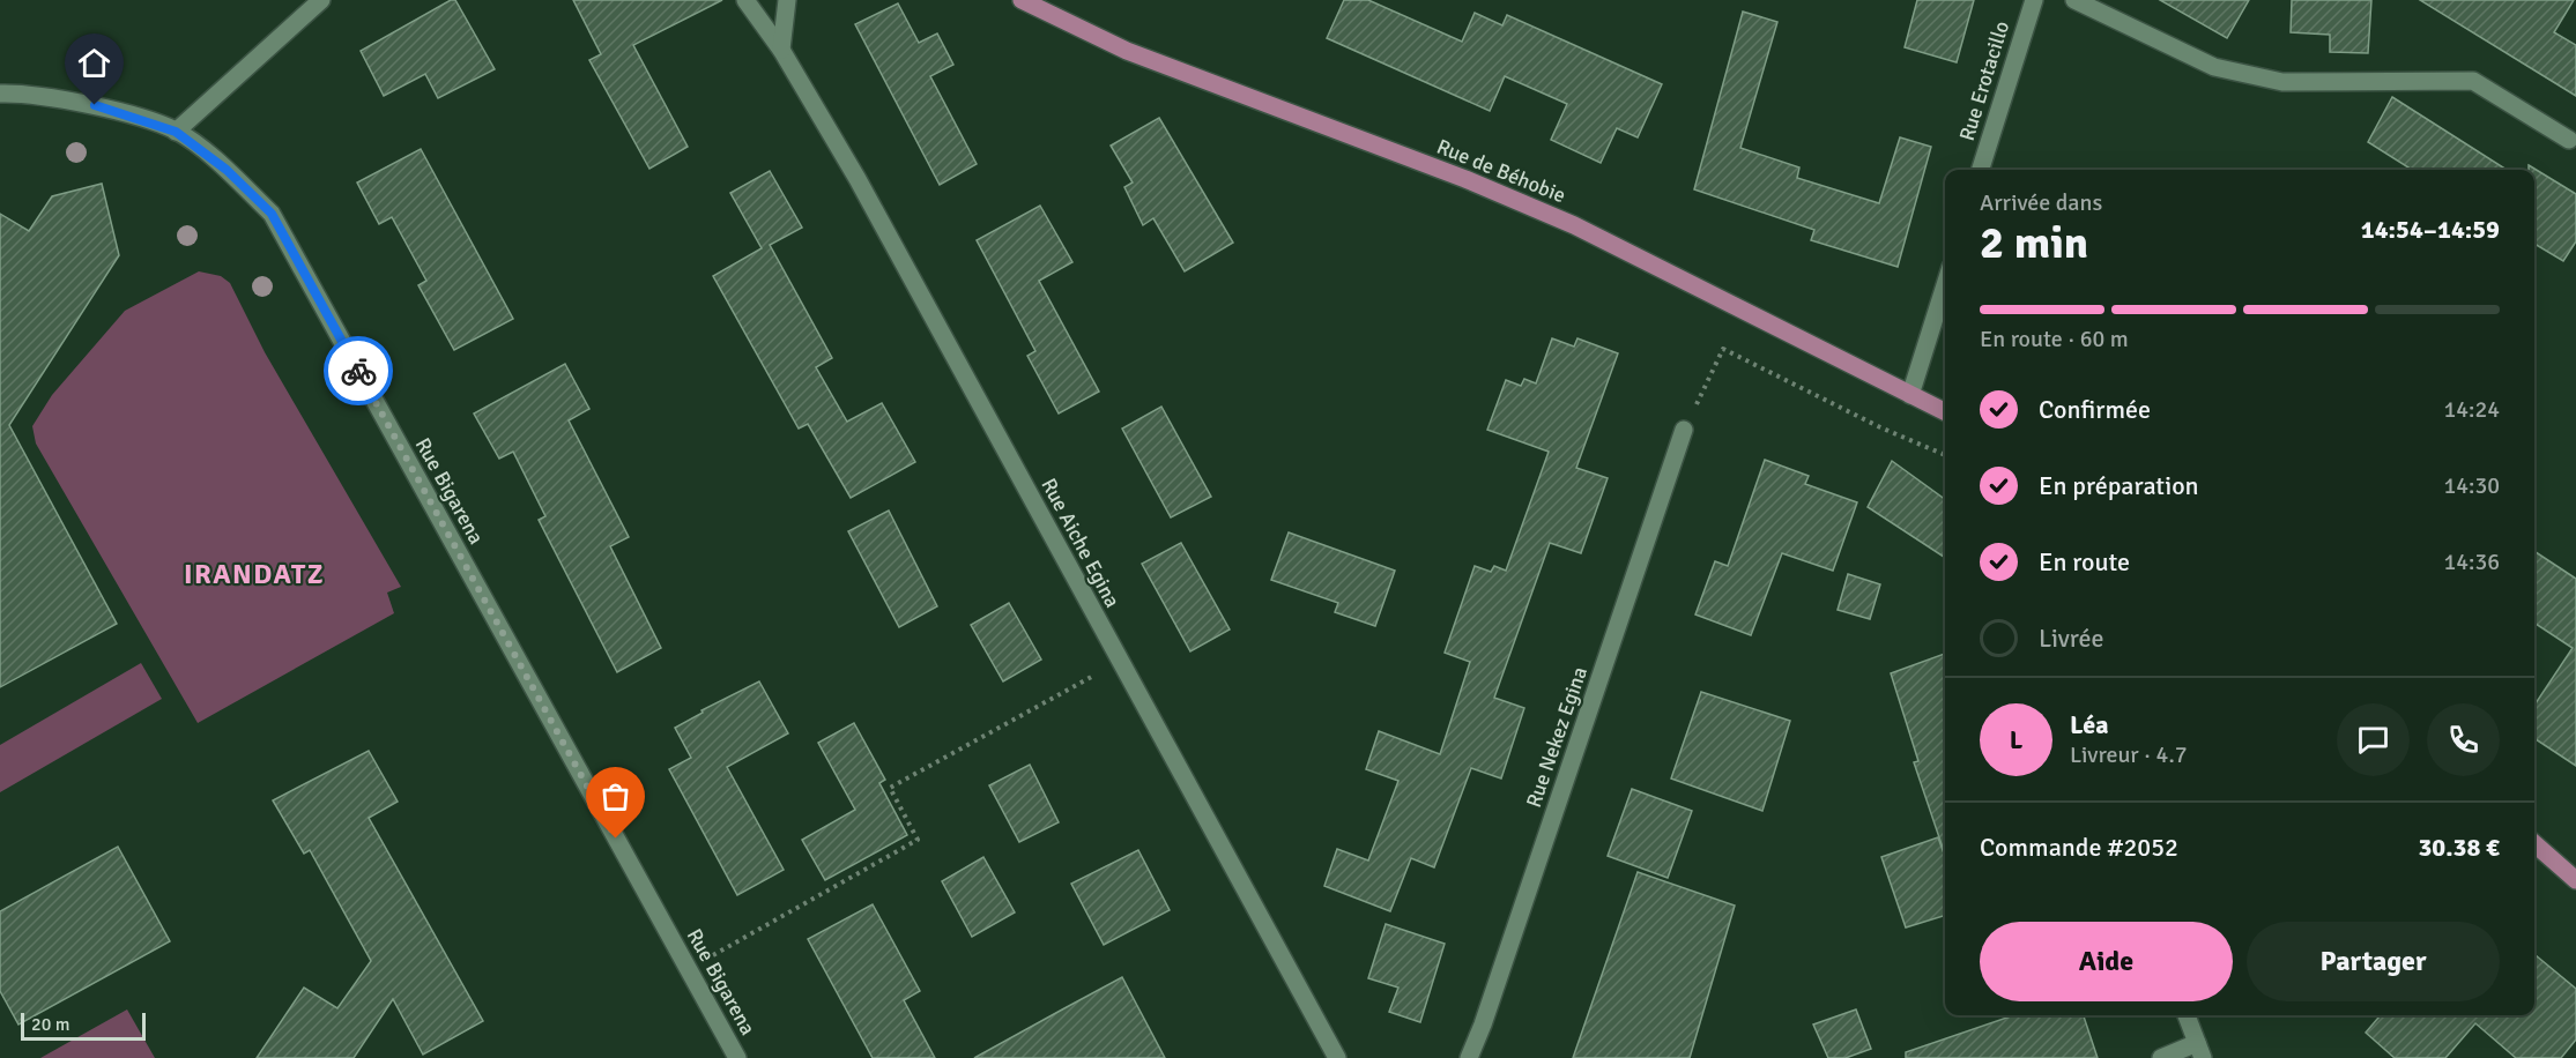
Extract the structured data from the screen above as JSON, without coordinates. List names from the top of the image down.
{
  "streets": {
    "main road": ["Rue de Béhobie"],
    "street": [
      "Rue Erotacillo",
      "Rue Bigarena",
      "Rue Aiche Egina",
      "Rue Nekez Egina"
    ]
  },
  "districts": ["IRANDATZ"],
  "scale_bar": "20 m",
  "page": {
    "heading": ["2 min", "Arrivée dans", "14:54–14:59"],
    "panel": [
      "Léa",
      "Livreur · 4.7",
      "Commande #2052",
      "30.38 €"
    ],
    "bar": "En route · 60 m",
    "list": [
      ["Confirmée", "14:24"],
      ["En préparation", "14:30"],
      ["En route", "14:36"],
      "Livrée"
    ],
    "round": "L",
    "buttons": ["Aide", "Partager"],
    "scale": "20 m"
  }
}
